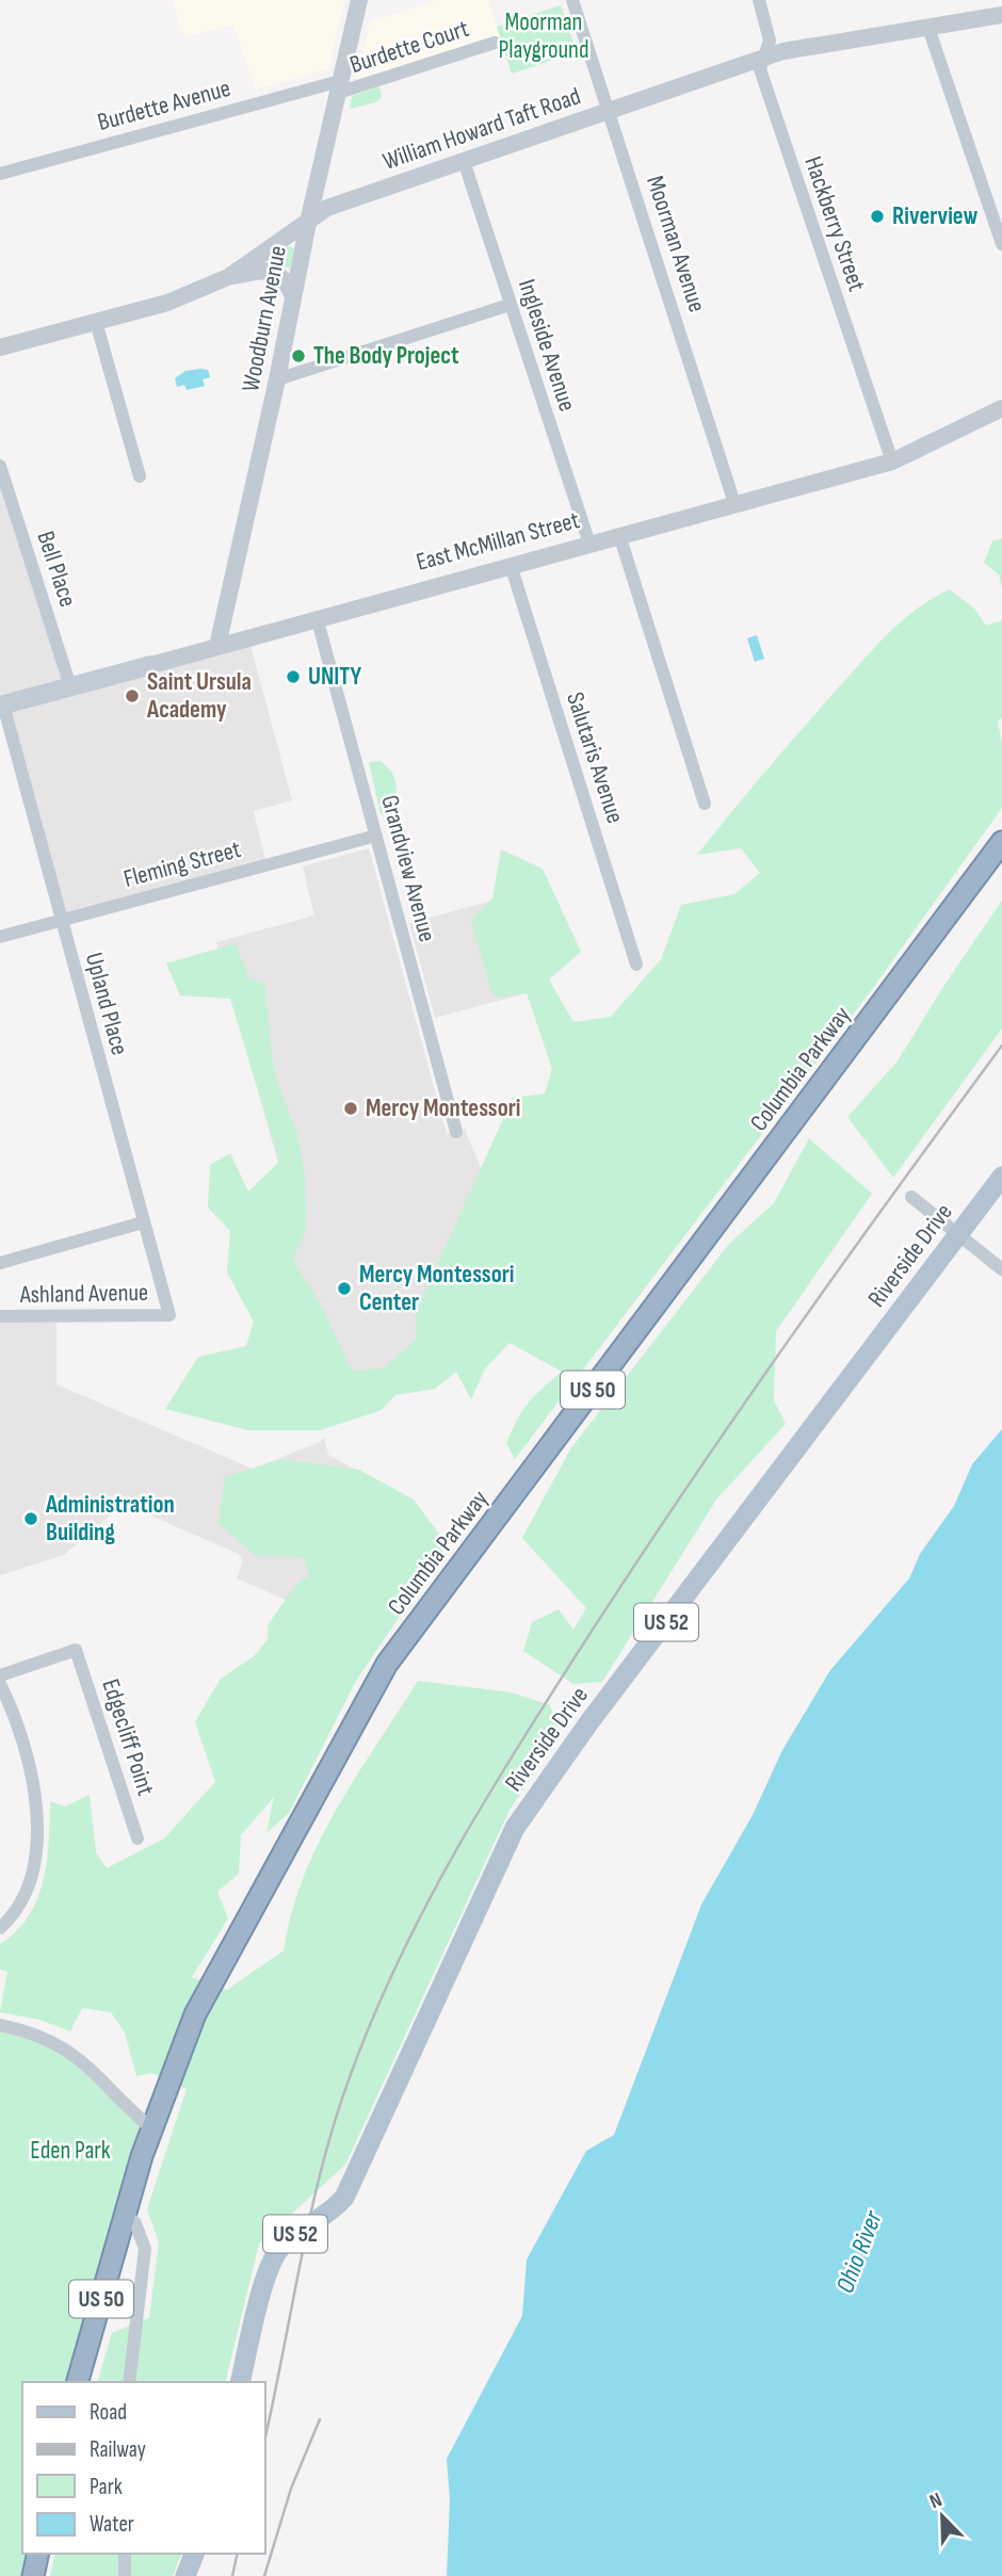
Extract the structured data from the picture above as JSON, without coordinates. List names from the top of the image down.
{
  "streets": {
    "highway": ["Columbia Parkway", "US 50"],
    "main road": ["East McMillan Street", "Riverside Drive", "US 52"],
    "street": [
      "Burdette Court",
      "Burdette Avenue",
      "William Howard Taft Road",
      "Hackberry Street",
      "Moorman Avenue",
      "Woodburn Avenue",
      "Ingleside Avenue",
      "Bell Place",
      "Salutaris Avenue",
      "Fleming Street",
      "Grandview Avenue",
      "Upland Place",
      "Ashland Avenue",
      "Edgecliff Point"
    ]
  },
  "crossings": [
    ["Burdette Court", "Burdette Avenue"],
    ["Burdette Court", "Woodburn Avenue"],
    ["Burdette Avenue", "Woodburn Avenue"],
    ["William Howard Taft Road", "Hackberry Street"],
    ["William Howard Taft Road", "Moorman Avenue"],
    ["William Howard Taft Road", "Woodburn Avenue"],
    ["William Howard Taft Road", "Ingleside Avenue"],
    ["Hackberry Street", "East McMillan Street"],
    ["Moorman Avenue", "East McMillan Street"],
    ["Woodburn Avenue", "East McMillan Street"],
    ["Ingleside Avenue", "East McMillan Street"],
    ["East McMillan Street", "Bell Place"],
    ["East McMillan Street", "Salutaris Avenue"],
    ["East McMillan Street", "Grandview Avenue"],
    ["East McMillan Street", "Upland Place"],
    ["Fleming Street", "Grandview Avenue"],
    ["Fleming Street", "Upland Place"],
    ["Upland Place", "Ashland Avenue"]
  ],
  "water": ["Ohio River"],
  "parks": ["Moorman Playground", "Eden Park"],
  "places": [
    "Riverview",
    "The Body Project",
    "UNITY",
    "Saint Ursula Academy",
    "Mercy Montessori",
    "Mercy Montessori Center",
    "Administration Building"
  ],
  "legend": [
    "Road",
    "Railway",
    "Park",
    "Water"
  ],
  "north": "top left"
}
